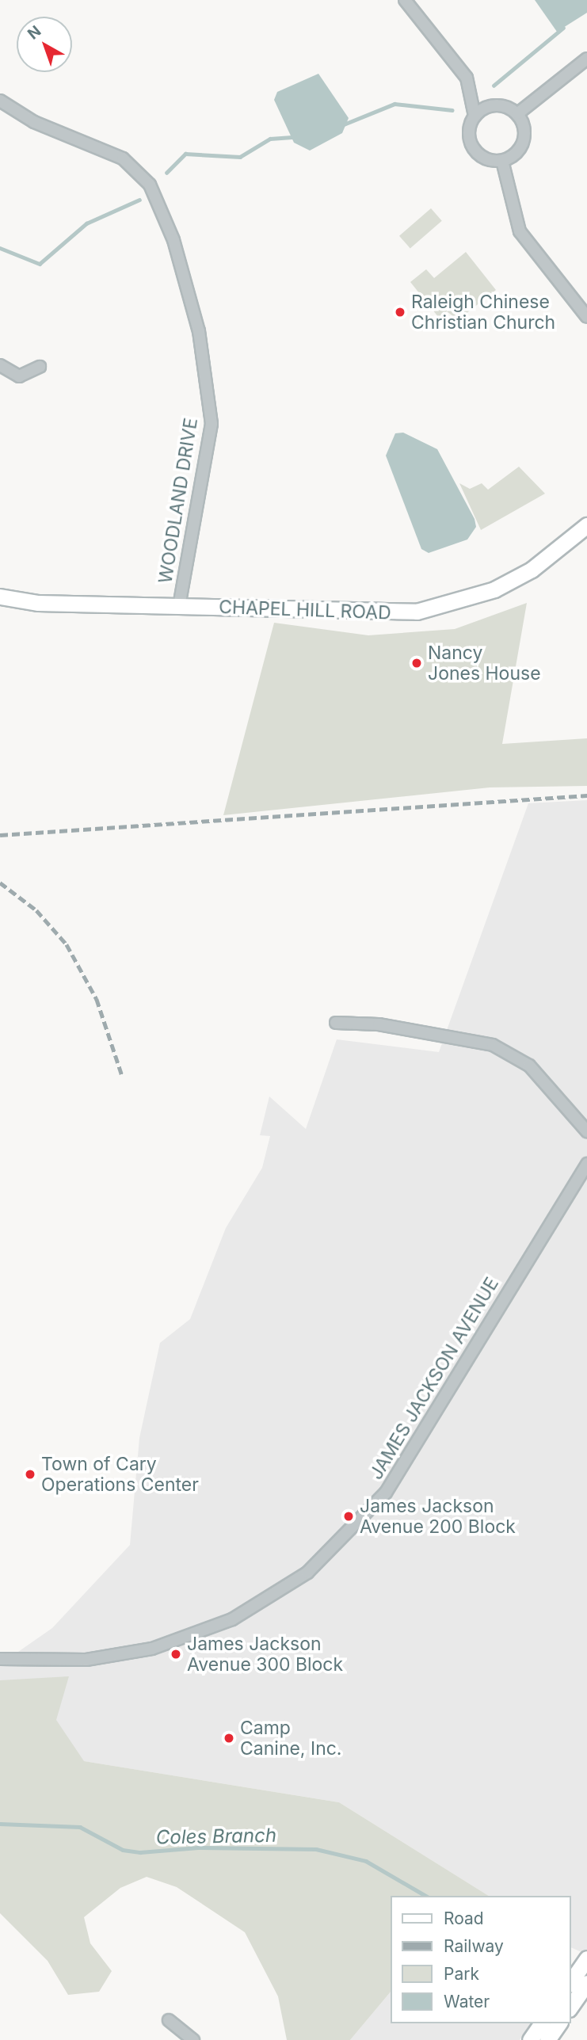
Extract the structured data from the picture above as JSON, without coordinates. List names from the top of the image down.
{
  "streets": {
    "main road": ["CHAPEL HILL ROAD"],
    "street": ["WOODLAND DRIVE", "JAMES JACKSON AVENUE"]
  },
  "crossings": [
    ["WOODLAND DRIVE", "CHAPEL HILL ROAD"]
  ],
  "water": ["Coles Branch"],
  "places": [
    "Raleigh Chinese Christian Church",
    "Nancy Jones House",
    "Town of Cary Operations Center",
    "James Jackson Avenue 200 Block",
    "James Jackson Avenue 300 Block",
    "Camp Canine, Inc."
  ],
  "legend": [
    "Road",
    "Railway",
    "Park",
    "Water"
  ],
  "north": "top left"
}
